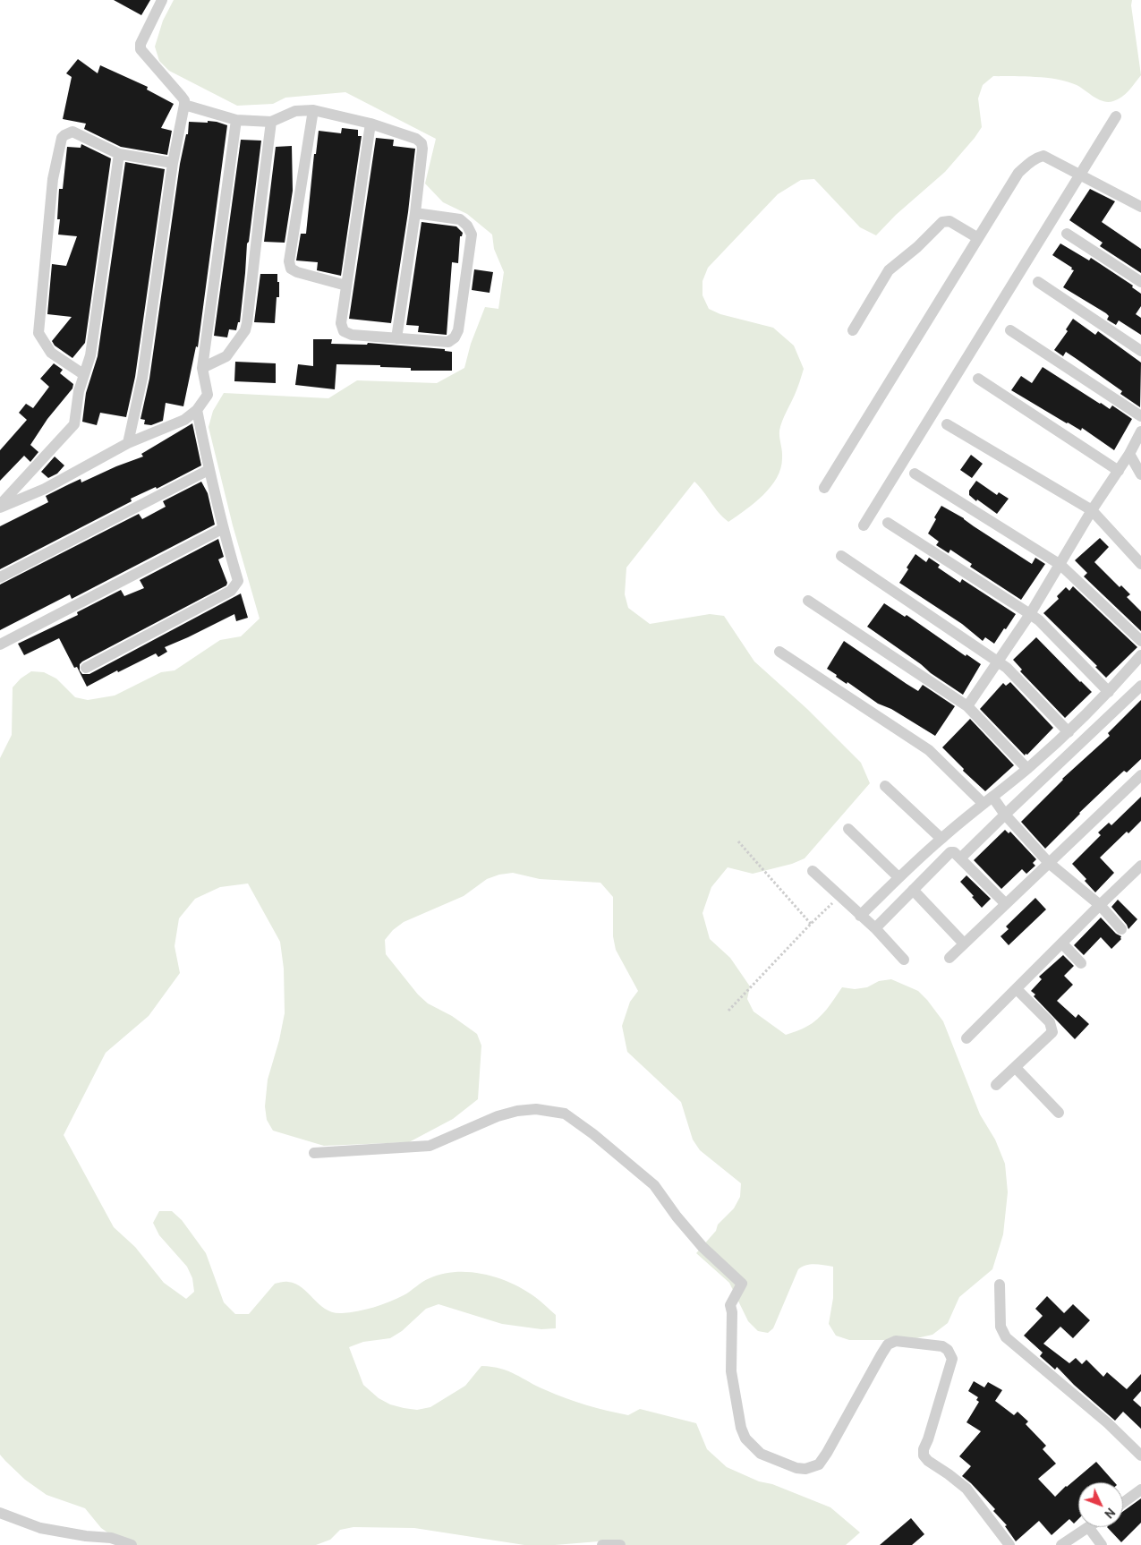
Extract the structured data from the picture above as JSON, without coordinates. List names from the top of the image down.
{
  "north": "bottom right"
}
